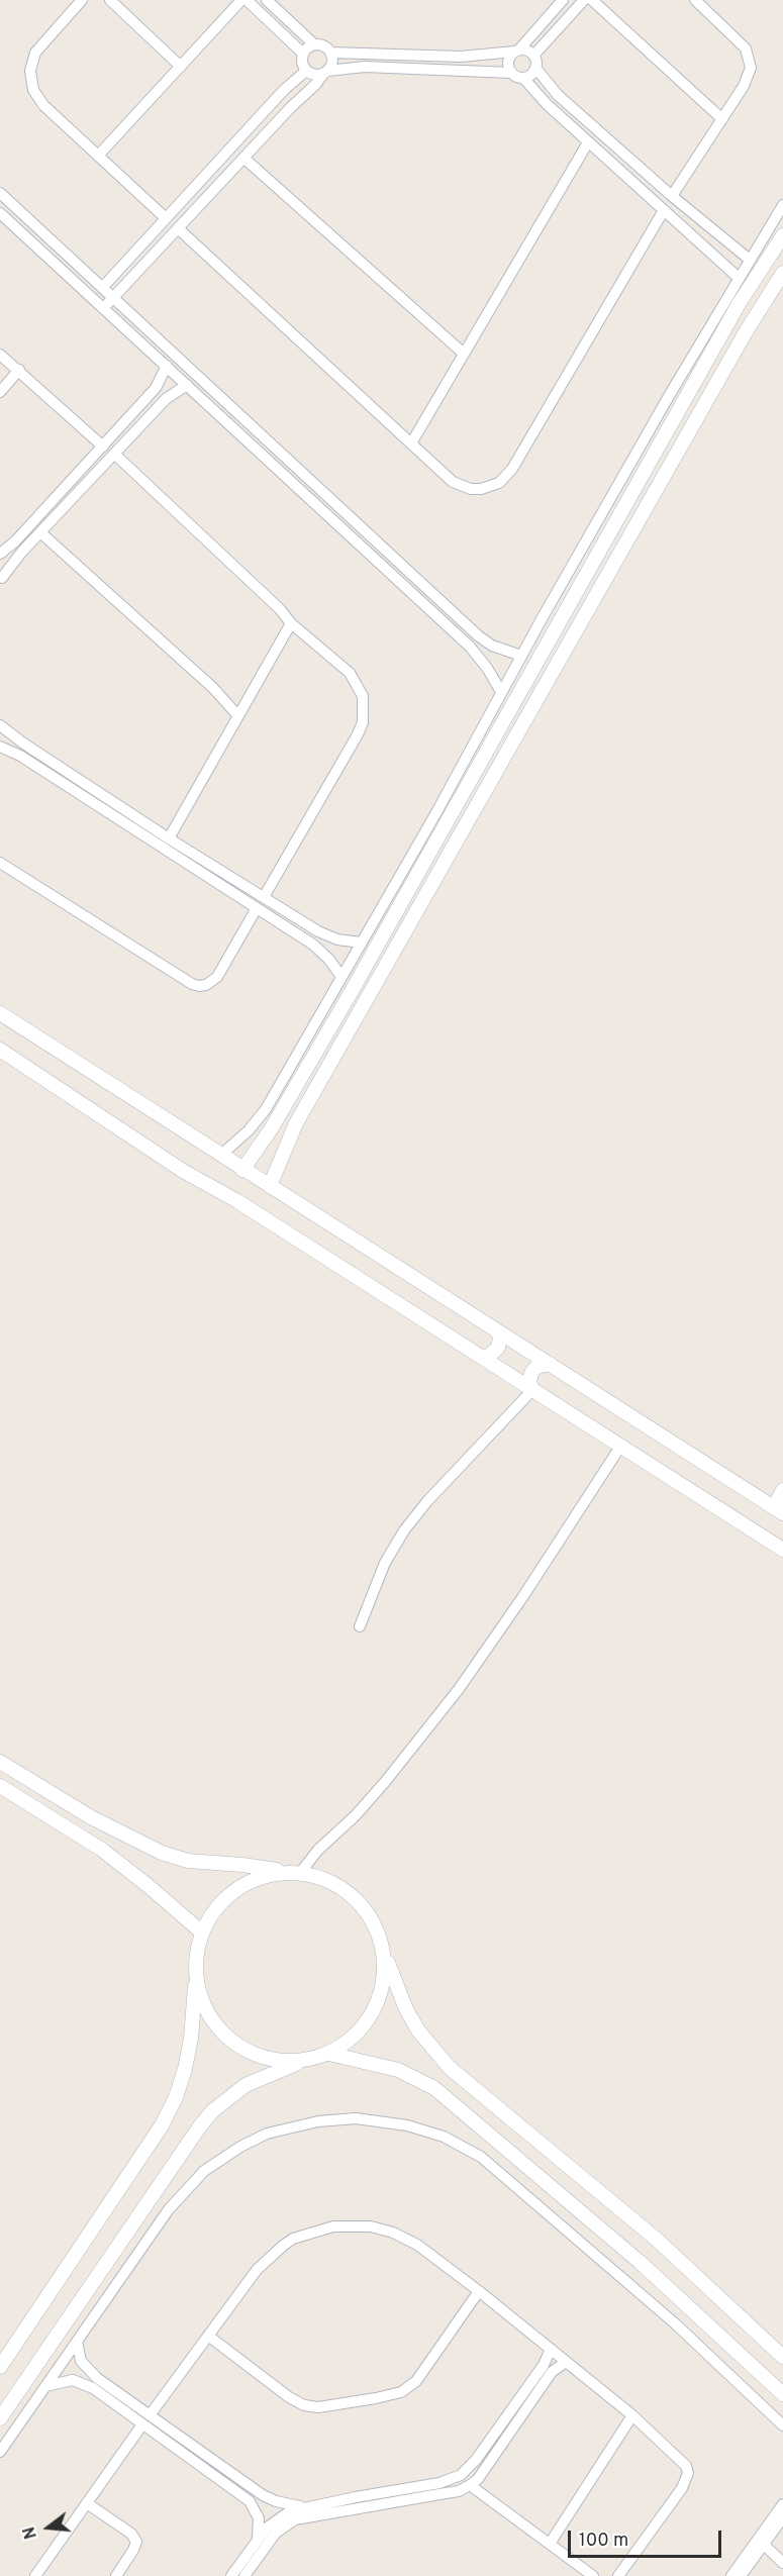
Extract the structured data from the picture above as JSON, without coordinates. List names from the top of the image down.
{
  "scale_bar": "100 m",
  "north": "left"
}
